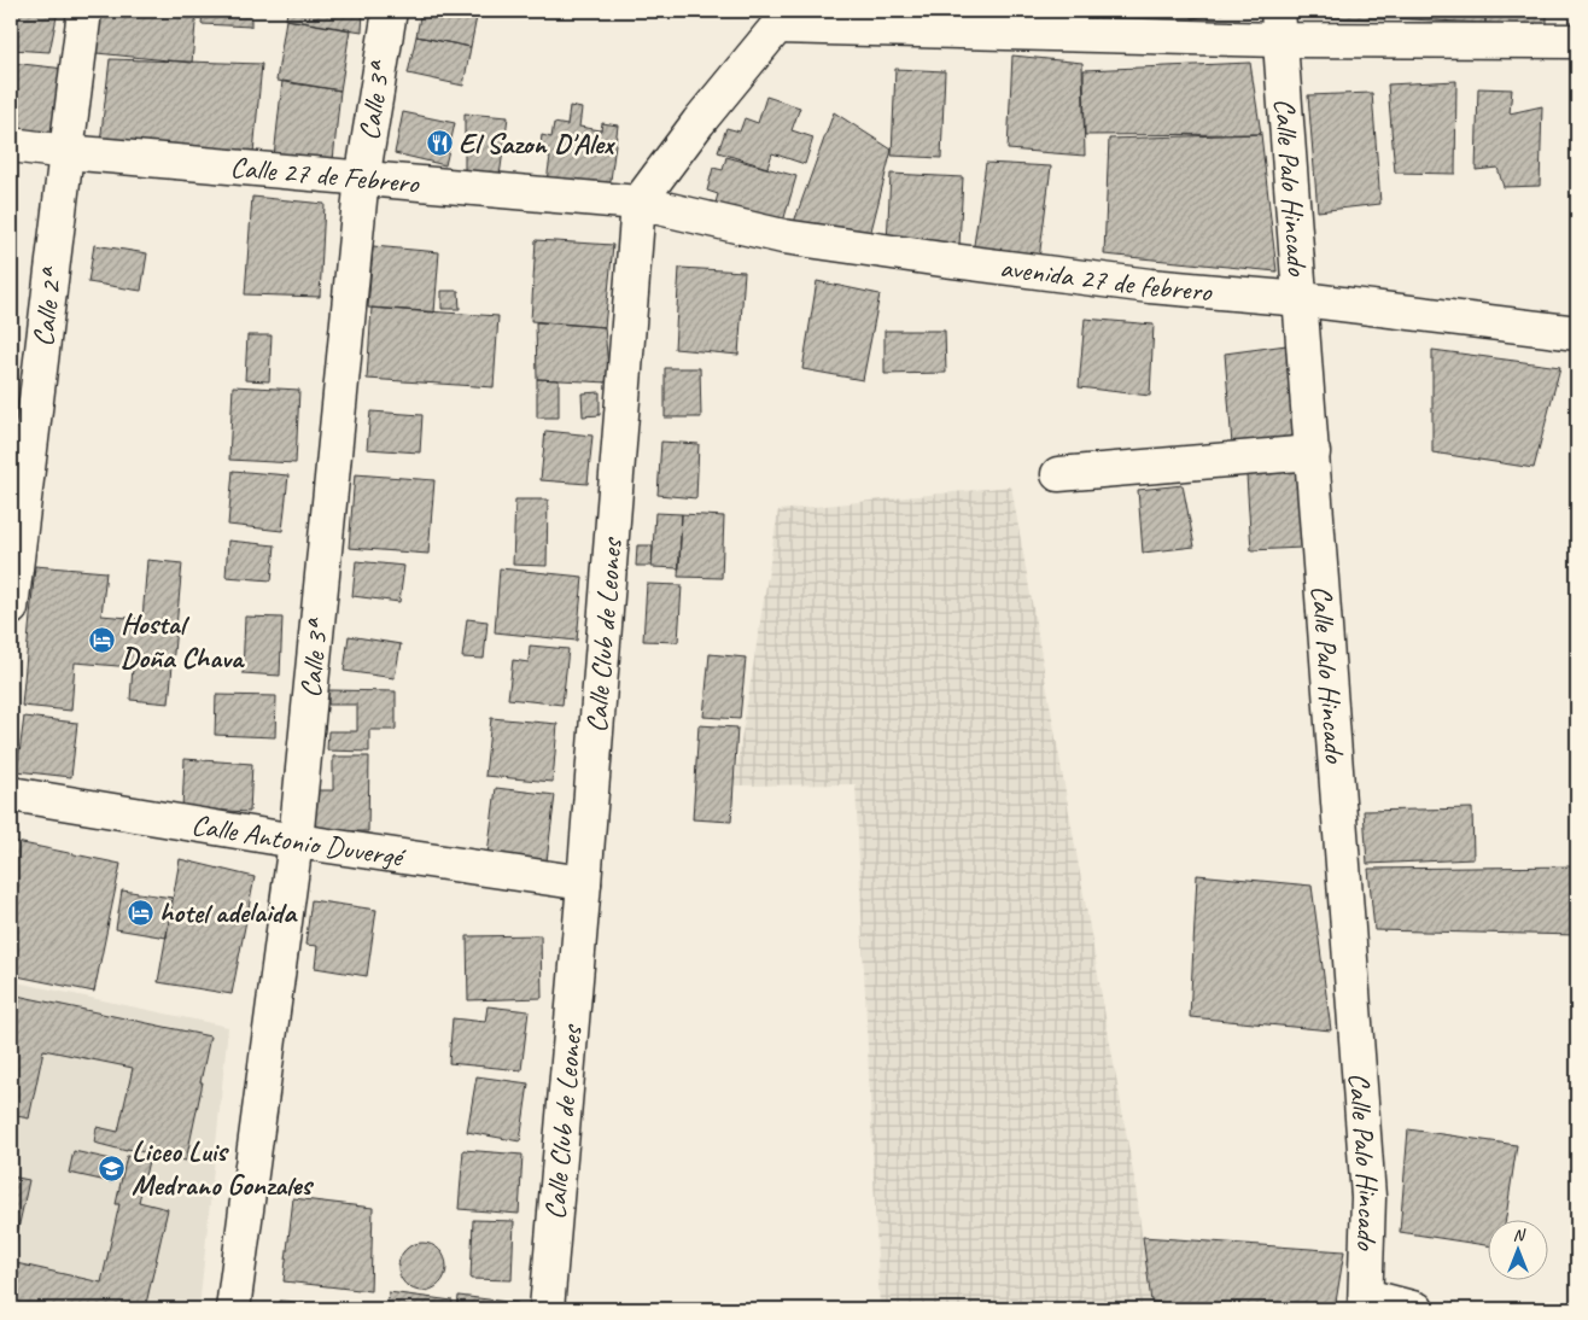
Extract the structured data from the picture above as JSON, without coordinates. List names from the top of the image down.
{
  "streets": {
    "street": [
      "Calle 3ª",
      "Calle 27 de Febrero",
      "Calle Palo Hincado",
      "avenida 27 de febrero",
      "Calle 2ª",
      "Calle Club de Leones",
      "Calle Antonio Duvergé"
    ]
  },
  "crossings": [
    ["Calle 3ª", "Calle 27 de Febrero"],
    ["Calle 3ª", "Calle Antonio Duvergé"],
    ["Calle 27 de Febrero", "avenida 27 de febrero"],
    ["Calle 27 de Febrero", "Calle 2ª"],
    ["Calle 27 de Febrero", "Calle Club de Leones"],
    ["Calle Palo Hincado", "avenida 27 de febrero"],
    ["avenida 27 de febrero", "Calle Club de Leones"],
    ["Calle Club de Leones", "Calle Antonio Duvergé"]
  ],
  "places": {
    "restaurant": ["El Sazon D'Alex"],
    "hotel": ["Hostal Doña Chava", "hotel adelaida"],
    "school or university": ["Liceo Luis Medrano Gonzales"]
  },
  "north": "top"
}
